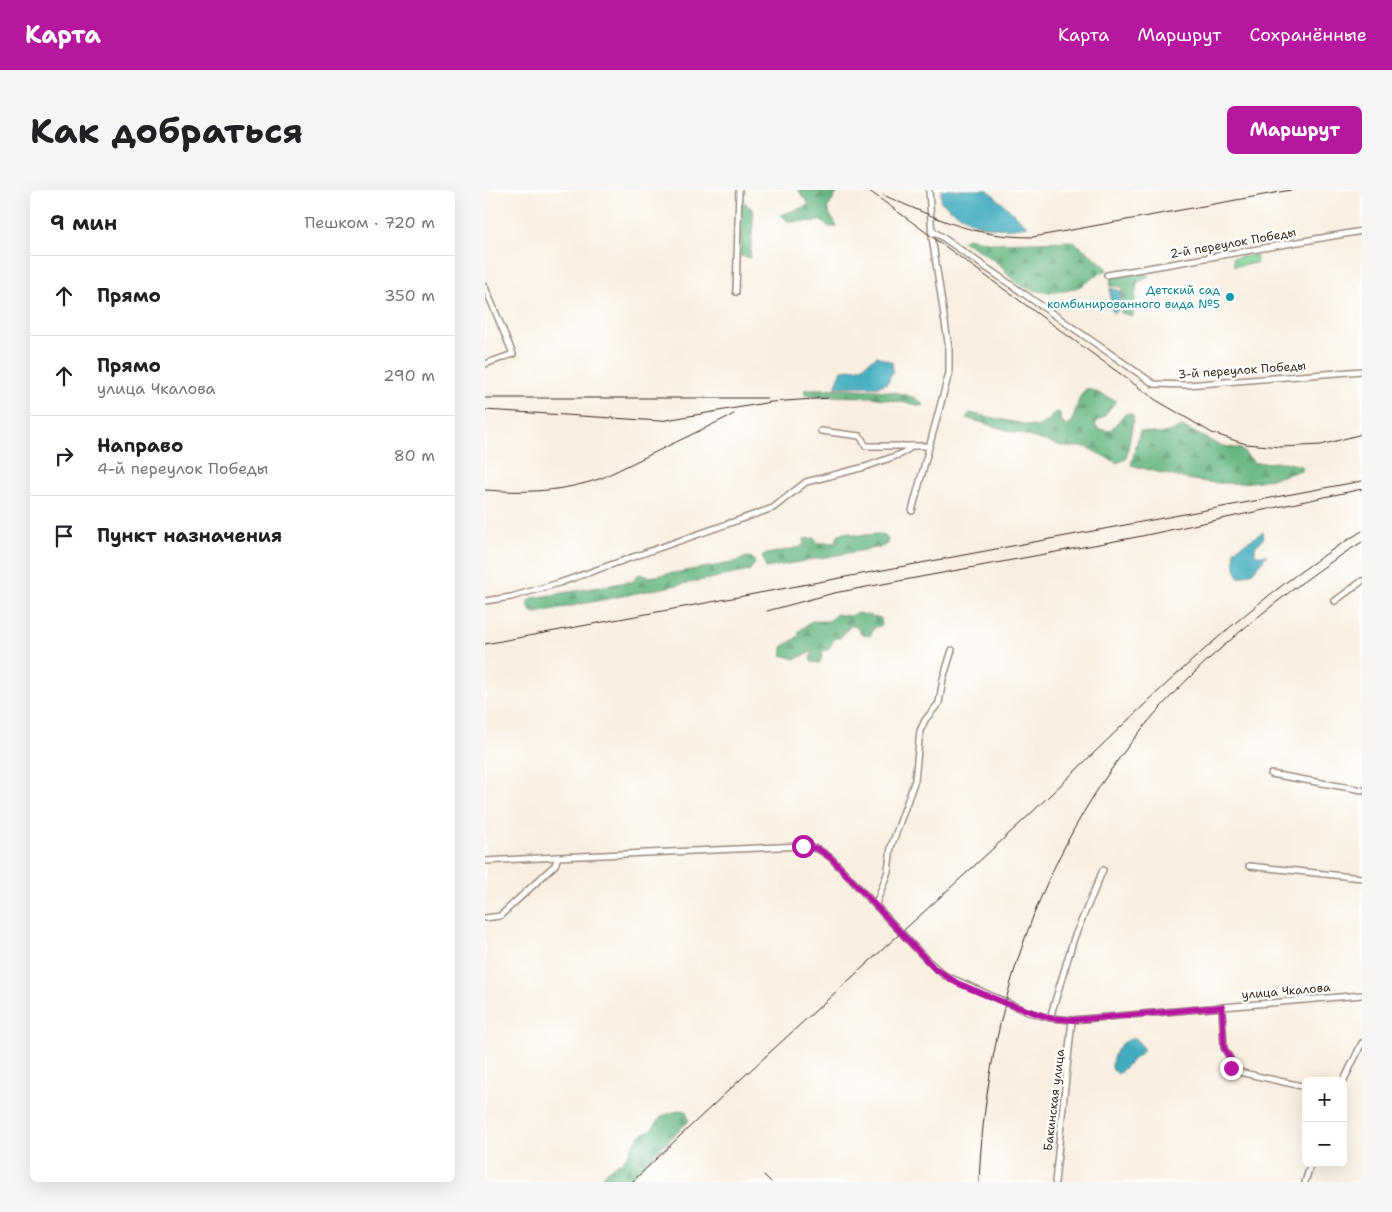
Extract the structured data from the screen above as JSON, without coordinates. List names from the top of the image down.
{
  "streets": {
    "street": [
      "2-й переулок Победы",
      "3-й переулок Победы",
      "улица Чкалова",
      "Бакинская улица"
    ]
  },
  "crossings": [
    ["улица Чкалова", "Бакинская улица"]
  ],
  "places": ["Детский сад комбинированного вида №5"],
  "page": {
    "header": "Карта",
    "nav": ["Карта", "Маршрут", "Сохранённые"],
    "buttons": "Маршрут",
    "title": "Как добраться",
    "heading": ["9 мин", "Пешком · 720 m"],
    "list": [
      ["Прямо", "350 m"],
      ["Прямо", "улица Чкалова", "290 m"],
      ["Направо", "4-й переулок Победы", "80 m"],
      "Пункт назначения"
    ],
    "map_buttons": ["+", "−"]
  }
}
